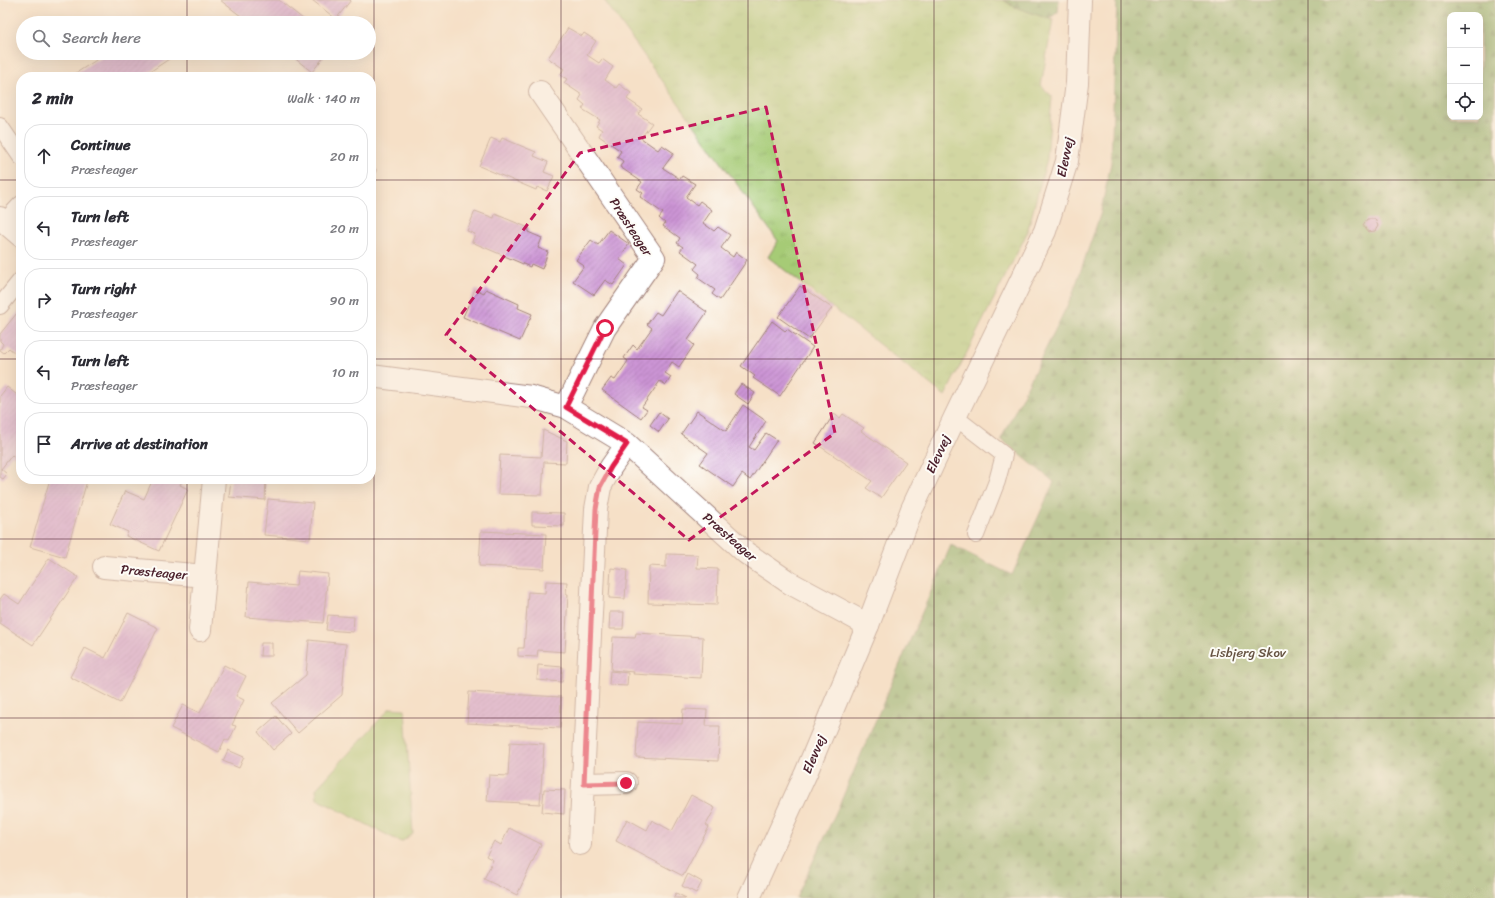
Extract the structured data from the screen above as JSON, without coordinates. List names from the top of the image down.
{
  "streets": {
    "street": ["Elevvej", "Præsteager"]
  },
  "crossings": [
    ["Elevvej", "Præsteager"]
  ],
  "parks": ["Lisbjerg Skov"],
  "page": {
    "map_buttons": ["+", "−"],
    "search": "Search here",
    "heading": ["2 min", "Walk · 140 m"],
    "list": [
      ["Continue", "Præsteager", "20 m"],
      ["Turn left", "Præsteager", "20 m"],
      ["Turn right", "Præsteager", "90 m"],
      ["Turn left", "Præsteager", "10 m"],
      "Arrive at destination"
    ]
  }
}
